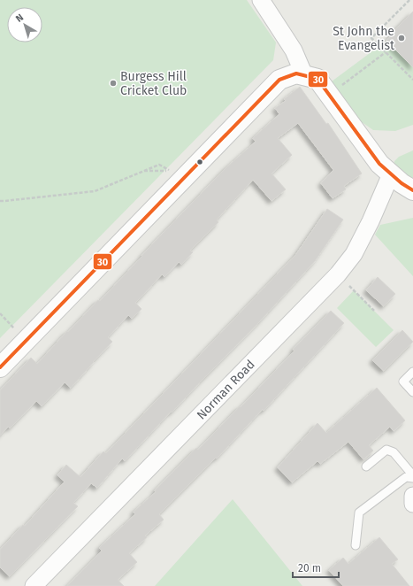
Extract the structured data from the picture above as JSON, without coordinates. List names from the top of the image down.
{
  "streets": {
    "street": ["Norman Road"]
  },
  "places": ["St John the Evangelist", "Burgess Hill Cricket Club"],
  "lines": ["transit line 30"],
  "scale_bar": "20 m",
  "north": "top left"
}
